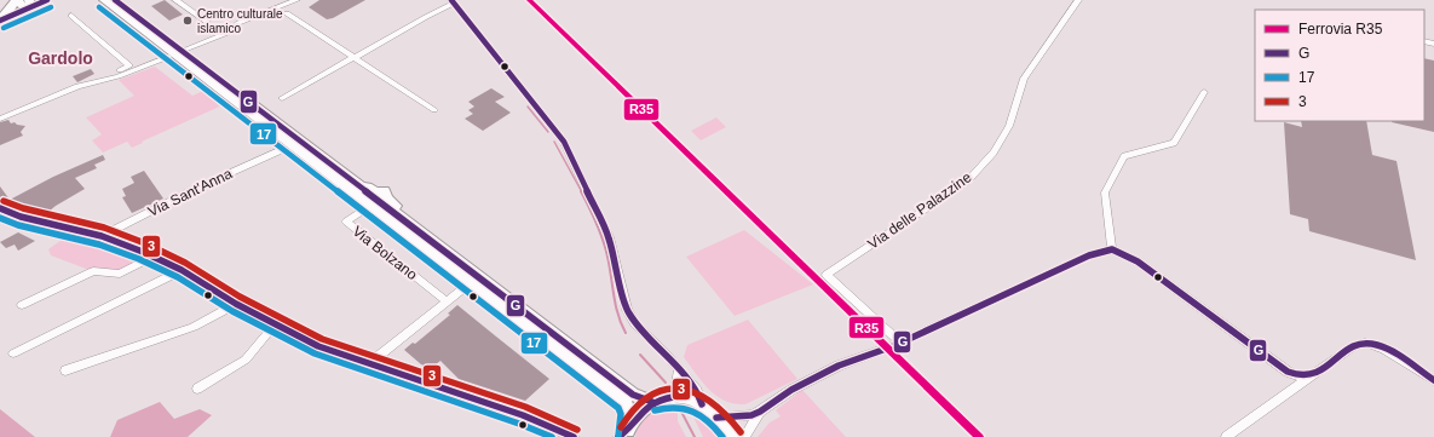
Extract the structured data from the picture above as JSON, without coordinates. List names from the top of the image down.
{
  "streets": {
    "main road": ["Via Bolzano"],
    "street": ["Via Sant'Anna", "Via delle Palazzine"]
  },
  "districts": ["Gardolo"],
  "places": ["Centro culturale islamico"],
  "lines": [
    "rail line R35",
    "transit line G",
    "transit line 17",
    "transit line 3"
  ],
  "legend": [
    "Ferrovia R35",
    "G",
    "17",
    "3"
  ]
}
